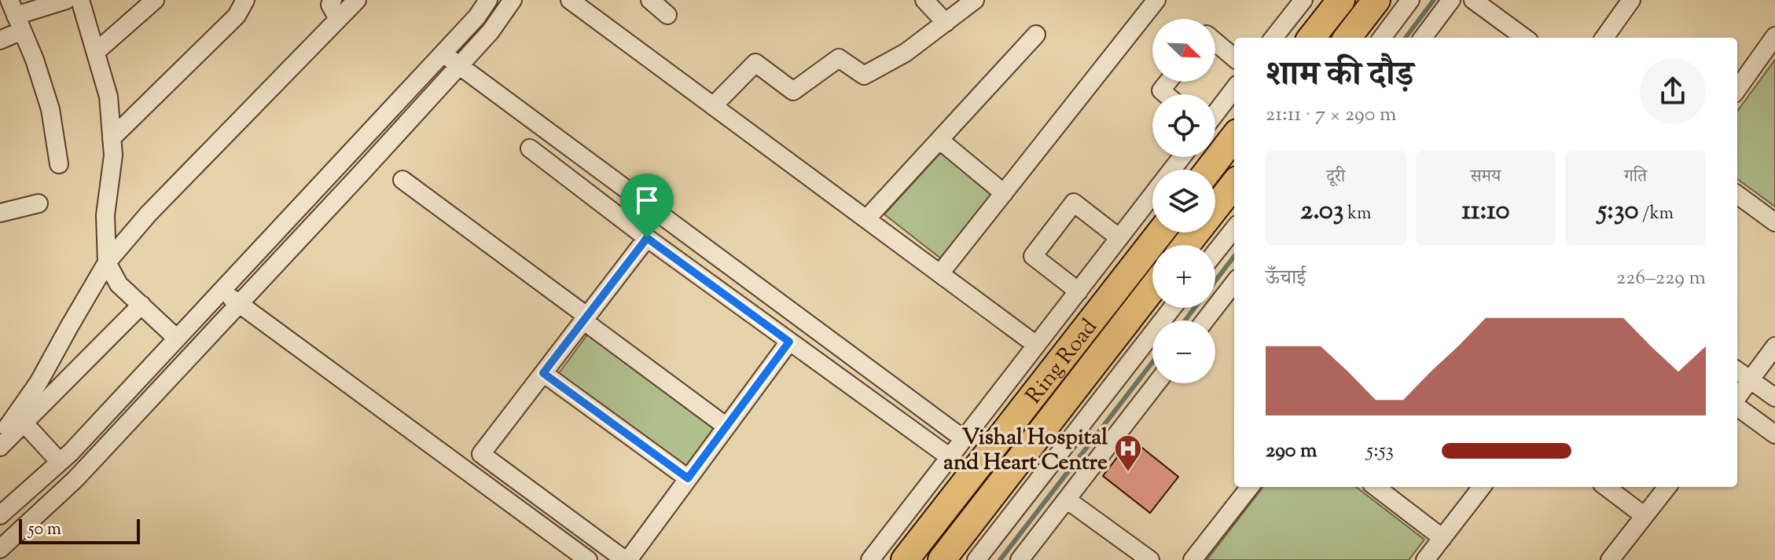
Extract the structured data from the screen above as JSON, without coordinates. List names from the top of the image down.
{
  "streets": {
    "highway": ["Ring Road"]
  },
  "places": {
    "hospital": ["Vishal Hospital and Heart Centre"]
  },
  "scale_bar": "50 m",
  "north": "bottom right",
  "page": {
    "map_buttons": ["+", "−"],
    "heading": ["शाम की दौड़", "21:11 · 7 × 290 m"],
    "stats": [
      ["दूरी", "2.03 km"],
      ["समय", "11:10"],
      ["गति", "5:30 /km"]
    ],
    "chart": ["ऊँचाई", "226–229 m"],
    "list": [
      {
        "name": "290 m",
        "note": "5:53"
      }
    ],
    "scale": "50 m"
  }
}
